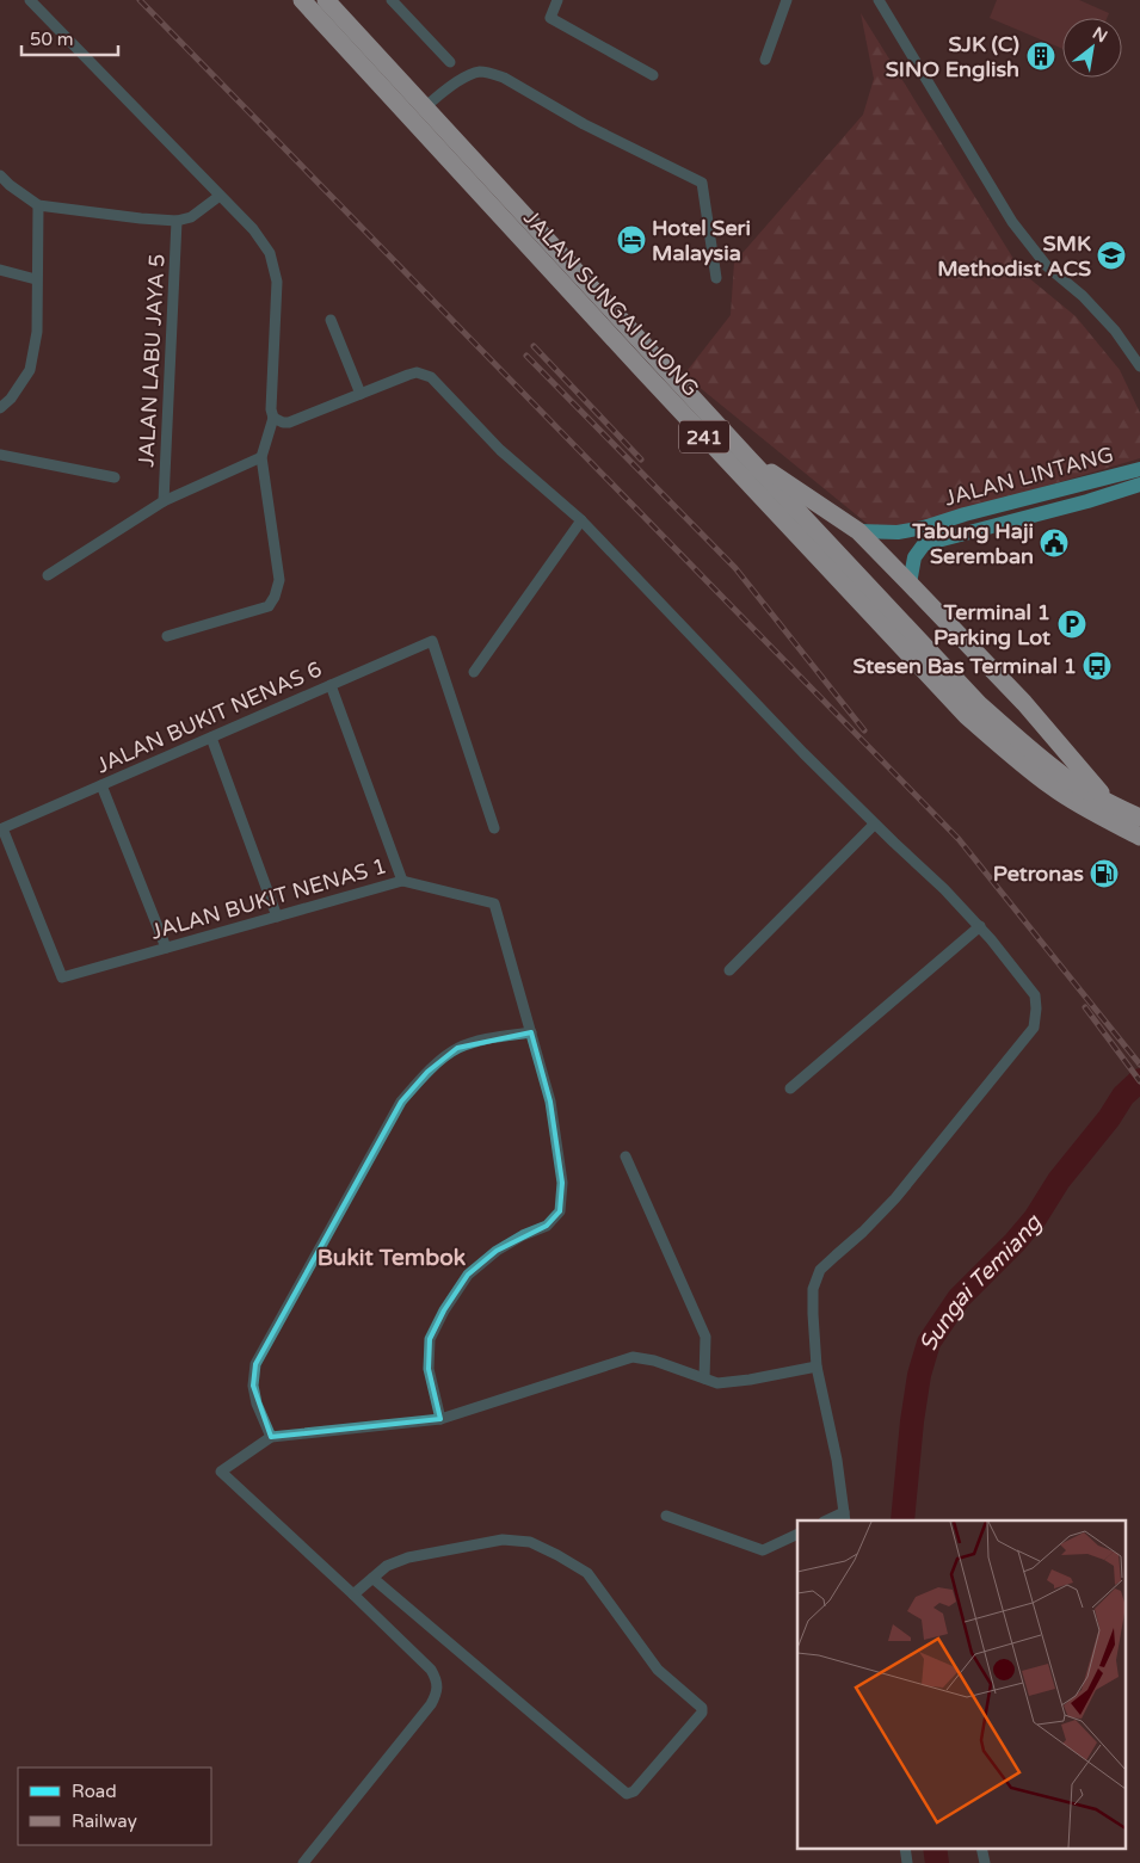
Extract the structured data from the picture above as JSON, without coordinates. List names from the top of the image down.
{
  "streets": {
    "highway": ["JALAN SUNGAI UJONG", "241"],
    "main road": ["JALAN LINTANG"],
    "street": ["JALAN LABU JAYA 5", "JALAN BUKIT NENAS 6", "JALAN BUKIT NENAS 1"]
  },
  "crossings": [
    ["JALAN BUKIT NENAS 6", "JALAN BUKIT NENAS 1"]
  ],
  "districts": ["Bukit Tembok"],
  "water": ["Sungai Temiang"],
  "places": {
    "building": ["SJK (C) SINO English"],
    "hotel": ["Hotel Seri Malaysia"],
    "school or university": ["SMK Methodist ACS"],
    "public building": ["Tabung Haji Seremban"],
    "parking": ["Terminal 1 Parking Lot"],
    "bus stop": ["Stesen Bas Terminal 1"],
    "fuel station": ["Petronas"]
  },
  "legend": ["Road", "Railway"],
  "scale_bar": "50 m",
  "north": "top right"
}
